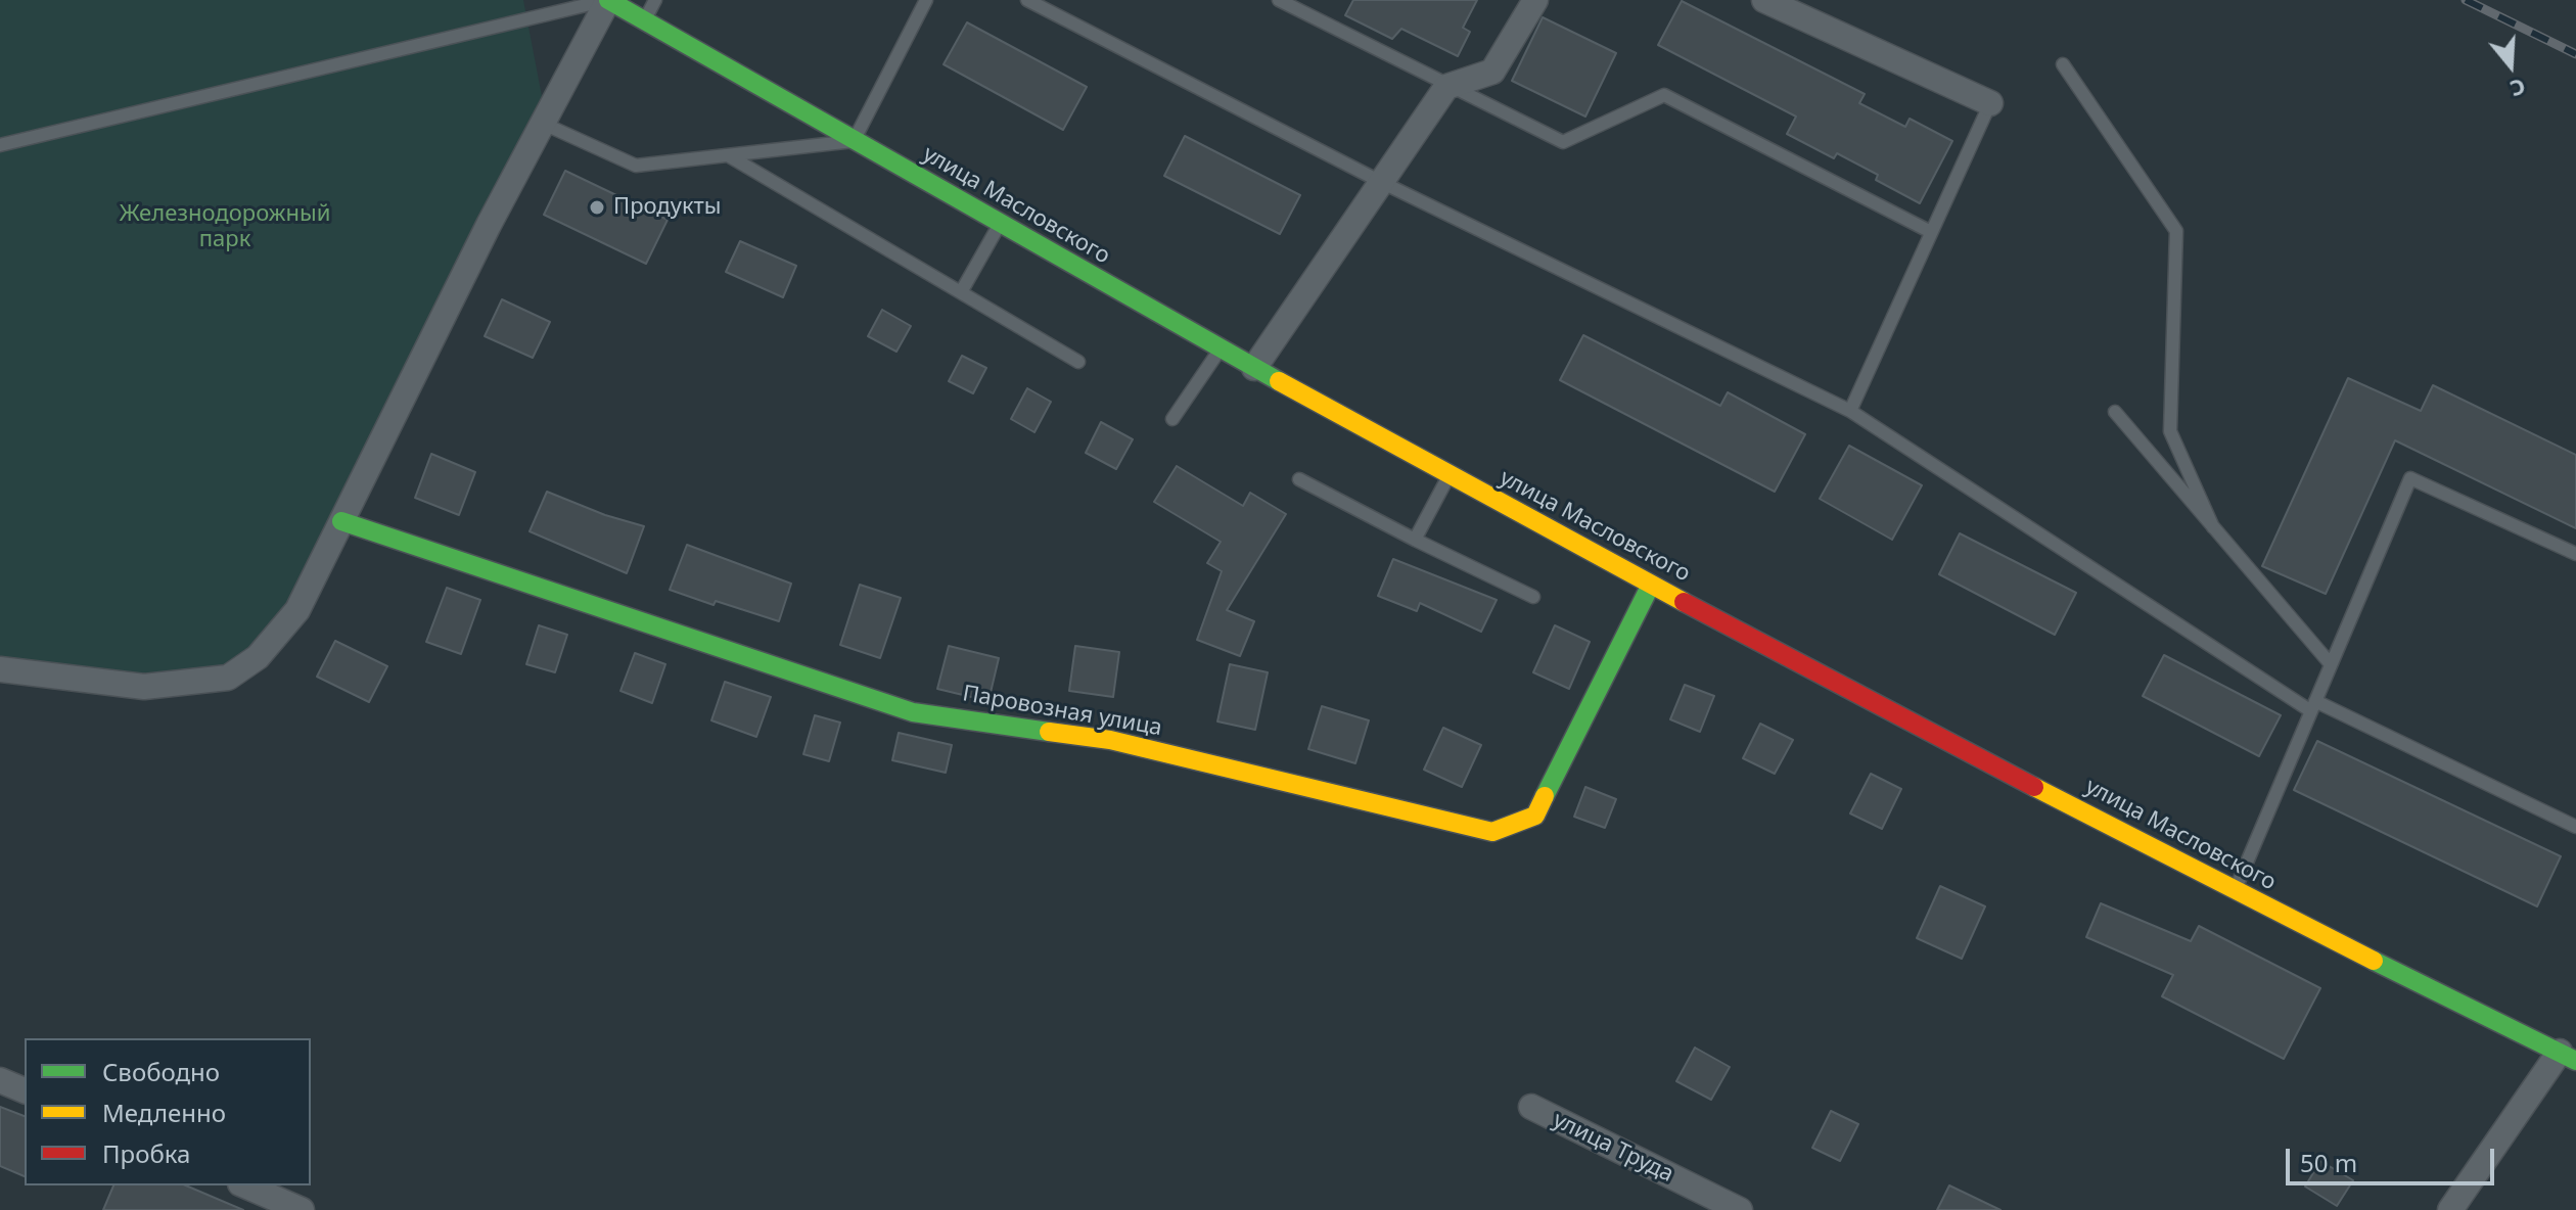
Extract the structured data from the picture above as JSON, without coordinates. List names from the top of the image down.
{
  "streets": {
    "street": ["улица Масловского", "Паровозная улица", "улица Труда"]
  },
  "crossings": [
    ["улица Масловского", "Паровозная улица"]
  ],
  "parks": ["Железнодорожный парк"],
  "places": ["Продукты"],
  "legend": ["Свободно", "Медленно", "Пробка"],
  "scale_bar": "50 m",
  "north": "bottom"
}
